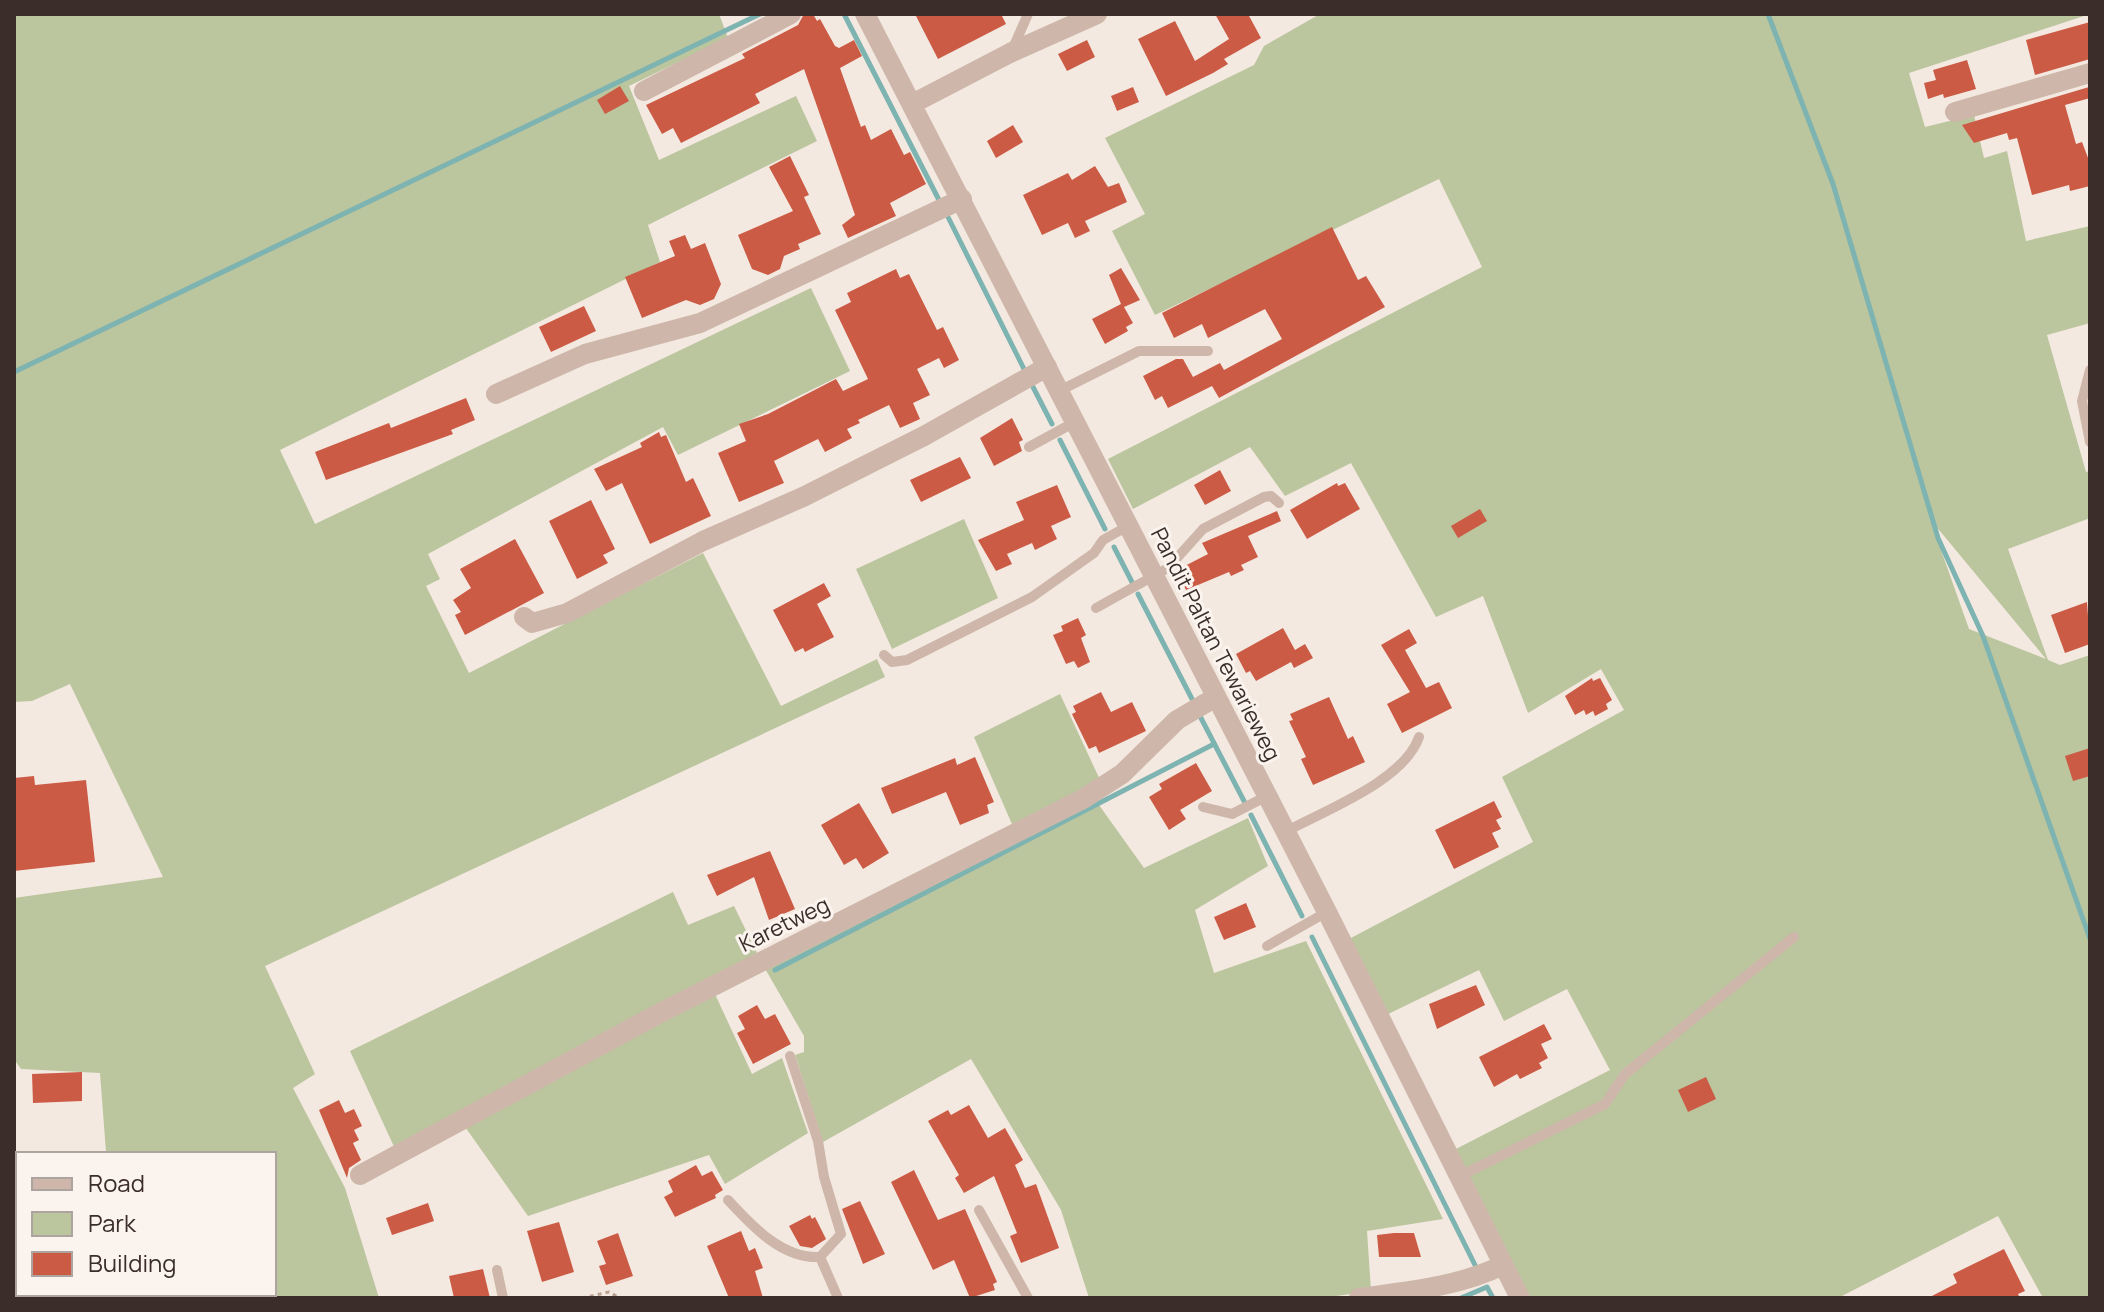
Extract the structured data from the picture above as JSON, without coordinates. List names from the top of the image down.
{
  "streets": {
    "street": ["Pandit Paltan Tewarieweg", "Karetweg"]
  },
  "crossings": [
    ["Pandit Paltan Tewarieweg", "Karetweg"]
  ],
  "legend": ["Road", "Park", "Building"]
}
